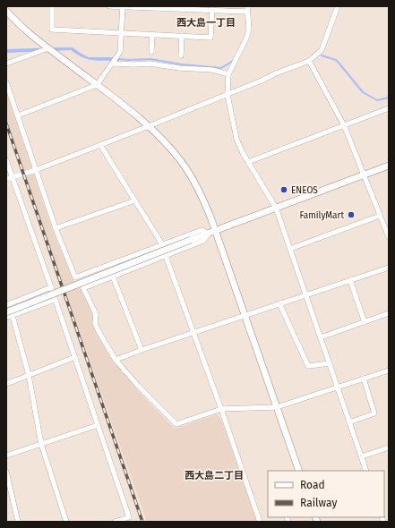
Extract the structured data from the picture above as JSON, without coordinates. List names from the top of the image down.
{
  "districts": ["西大島一丁目", "西大島二丁目"],
  "places": ["ENEOS", "FamilyMart"],
  "legend": ["Road", "Railway"]
}
